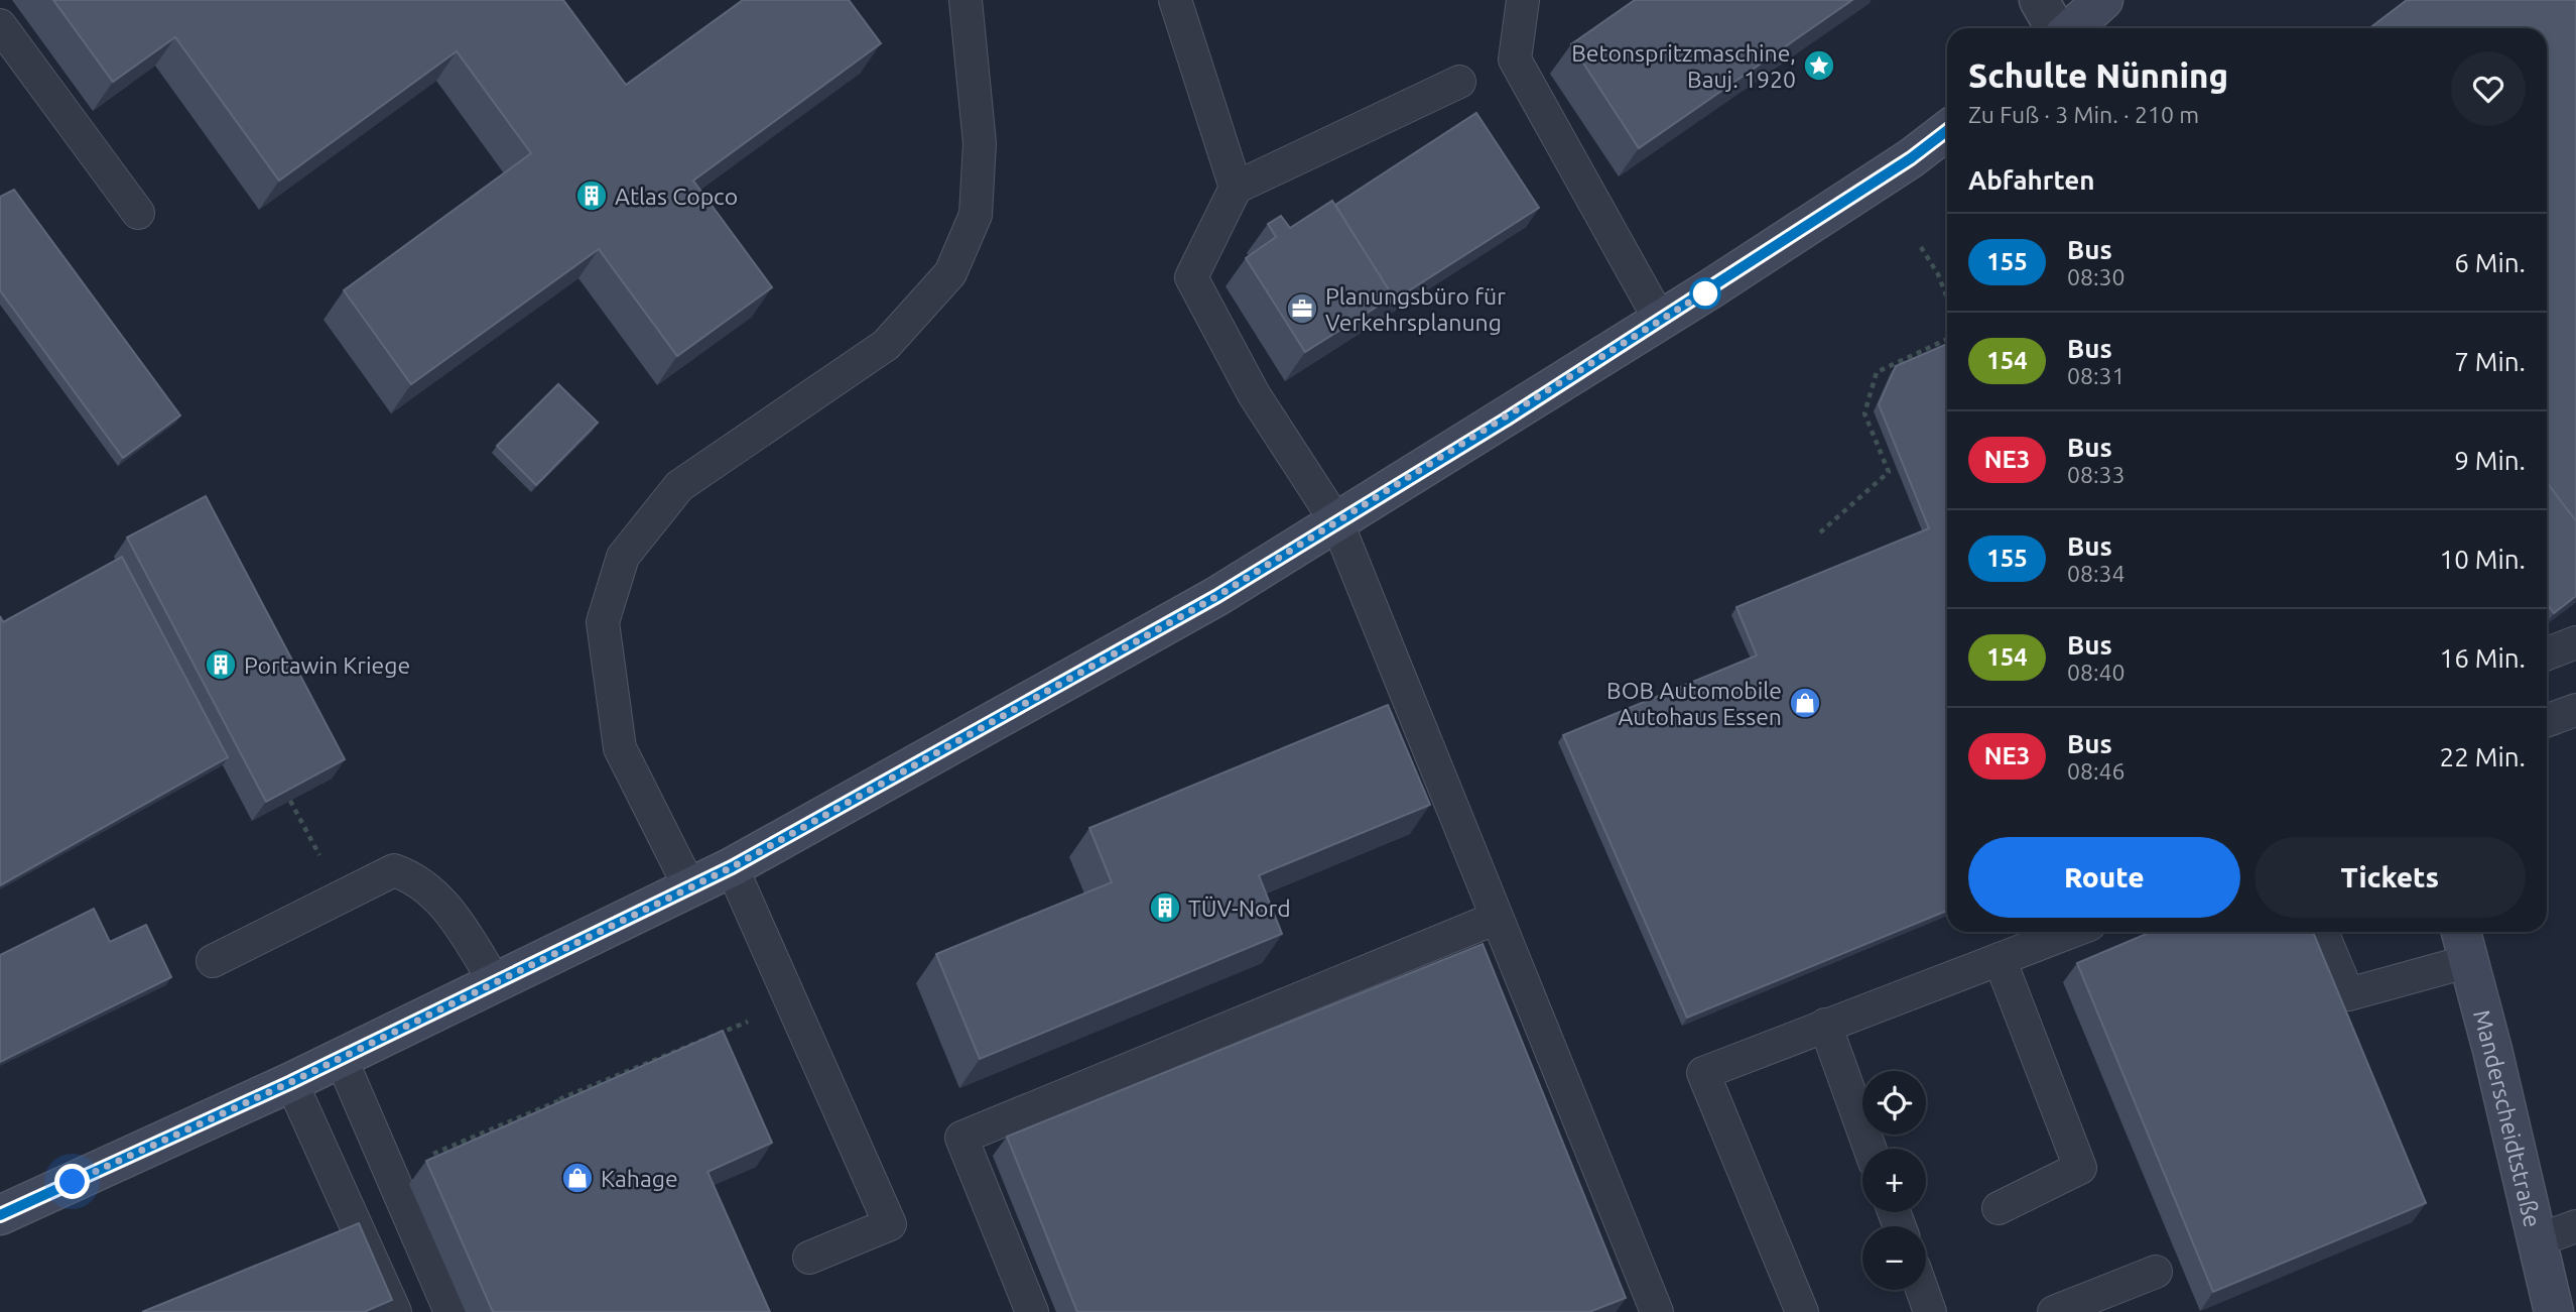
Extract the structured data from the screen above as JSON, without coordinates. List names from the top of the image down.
{
  "streets": {
    "street": ["Manderscheidtstraße"]
  },
  "places": {
    "place": ["Betonspritzmaschine, Bauj. 1920"],
    "building": ["Atlas Copco", "Portawin Kriege", "TÜV-Nord"],
    "office": ["Planungsbüro für Verkehrsplanung"],
    "shop": ["BOB Automobile Autohaus Essen", "Kahage"]
  },
  "lines": ["bus line 155"],
  "page": {
    "heading": [
      ["Schulte Nünning", "Zu Fuß · 3 Min. · 210 m"],
      "Abfahrten"
    ],
    "list": [
      {
        "mark": "155",
        "name": "Bus",
        "note": "08:30",
        "value": "6 Min."
      },
      {
        "mark": "154",
        "name": "Bus",
        "note": "08:31",
        "value": "7 Min."
      },
      {
        "mark": "NE3",
        "name": "Bus",
        "note": "08:33",
        "value": "9 Min."
      },
      {
        "mark": "155",
        "name": "Bus",
        "note": "08:34",
        "value": "10 Min."
      },
      {
        "mark": "154",
        "name": "Bus",
        "note": "08:40",
        "value": "16 Min."
      },
      {
        "mark": "NE3",
        "name": "Bus",
        "note": "08:46",
        "value": "22 Min."
      }
    ],
    "buttons": ["Route", "Tickets"],
    "map_buttons": ["+", "−"]
  }
}
